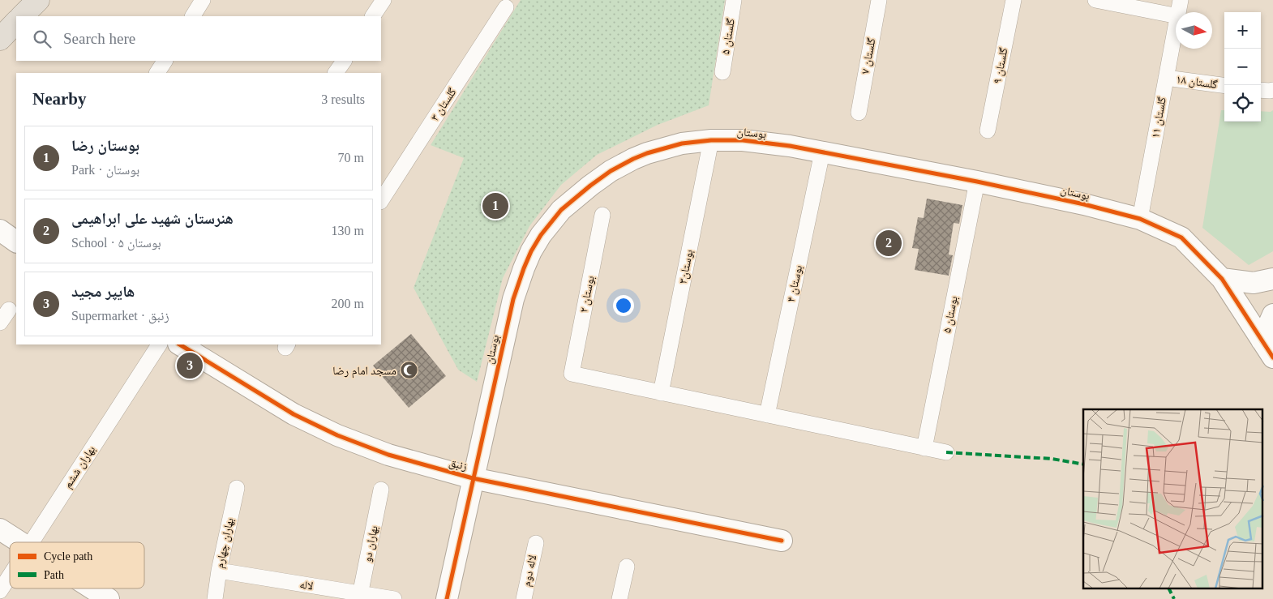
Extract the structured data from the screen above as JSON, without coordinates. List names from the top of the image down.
{
  "streets": {
    "street": [
      "گلستان ۵",
      "گلستان ۷",
      "گلستان ۹",
      "گلستان ۱۸",
      "گلستان ۳",
      "گلستان ۱۱",
      "بوستان",
      "بوستان۳",
      "بوستان ۴",
      "بوستان ۲",
      "بوستان ۵",
      "زنبق",
      "بهاران ششم",
      "بهاران چهارم",
      "بهاران دو",
      "لاله دوم",
      "لاله"
    ]
  },
  "crossings": [
    ["گلستان ۱۸", "گلستان ۱۱"],
    ["گلستان ۱۱", "بوستان"],
    ["بوستان", "بوستان۳"],
    ["بوستان", "بوستان ۴"],
    ["بوستان", "بوستان ۵"],
    ["بوستان", "زنبق"],
    ["بوستان۳", "بوستان ۲"],
    ["بهاران چهارم", "لاله"],
    ["بهاران دو", "لاله"]
  ],
  "places": {
    "mosque": ["مسجد امام رضا"]
  },
  "legend": ["Cycle path", "Path"],
  "north": "right",
  "page": {
    "map_buttons": ["+", "−"],
    "search": "Search here",
    "heading": ["Nearby", "3 results"],
    "list": [
      {
        "mark": "1",
        "name": "بوستان رضا",
        "note": "Park · بوستان",
        "value": "70 m"
      },
      {
        "mark": "2",
        "name": "هنرستان شهید علی ابراهیمی",
        "note": "School · بوستان ۵",
        "value": "130 m"
      },
      {
        "mark": "3",
        "name": "هایپر مجید",
        "note": "Supermarket · زنبق",
        "value": "200 m"
      }
    ],
    "pins": ["1", "2", "3"]
  }
}
